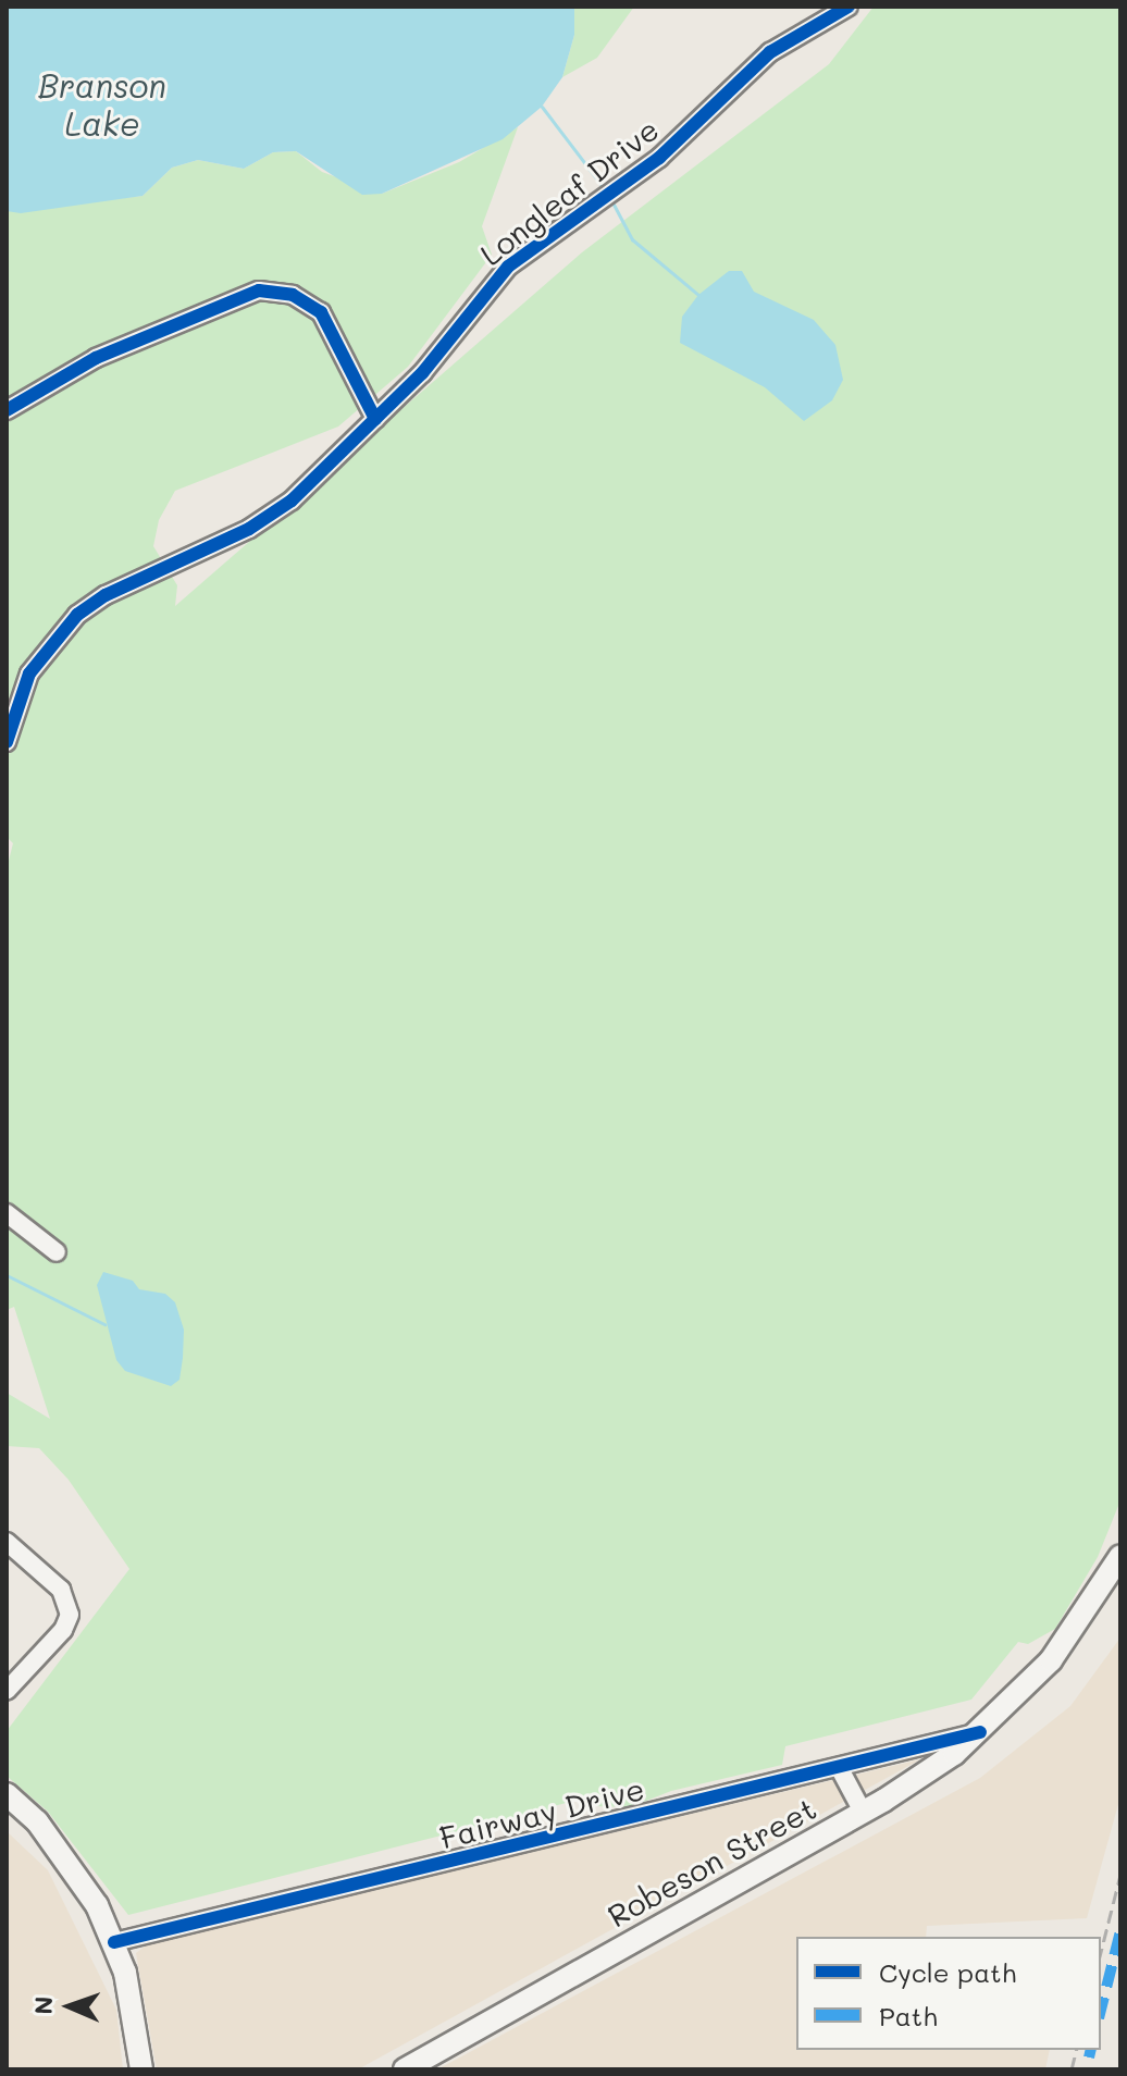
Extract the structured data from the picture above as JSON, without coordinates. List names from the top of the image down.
{
  "streets": {
    "main road": ["Robeson Street"],
    "street": ["Longleaf Drive", "Fairway Drive"]
  },
  "crossings": [
    ["Fairway Drive", "Robeson Street"]
  ],
  "water": ["Branson Lake"],
  "legend": ["Cycle path", "Path"],
  "north": "left"
}
